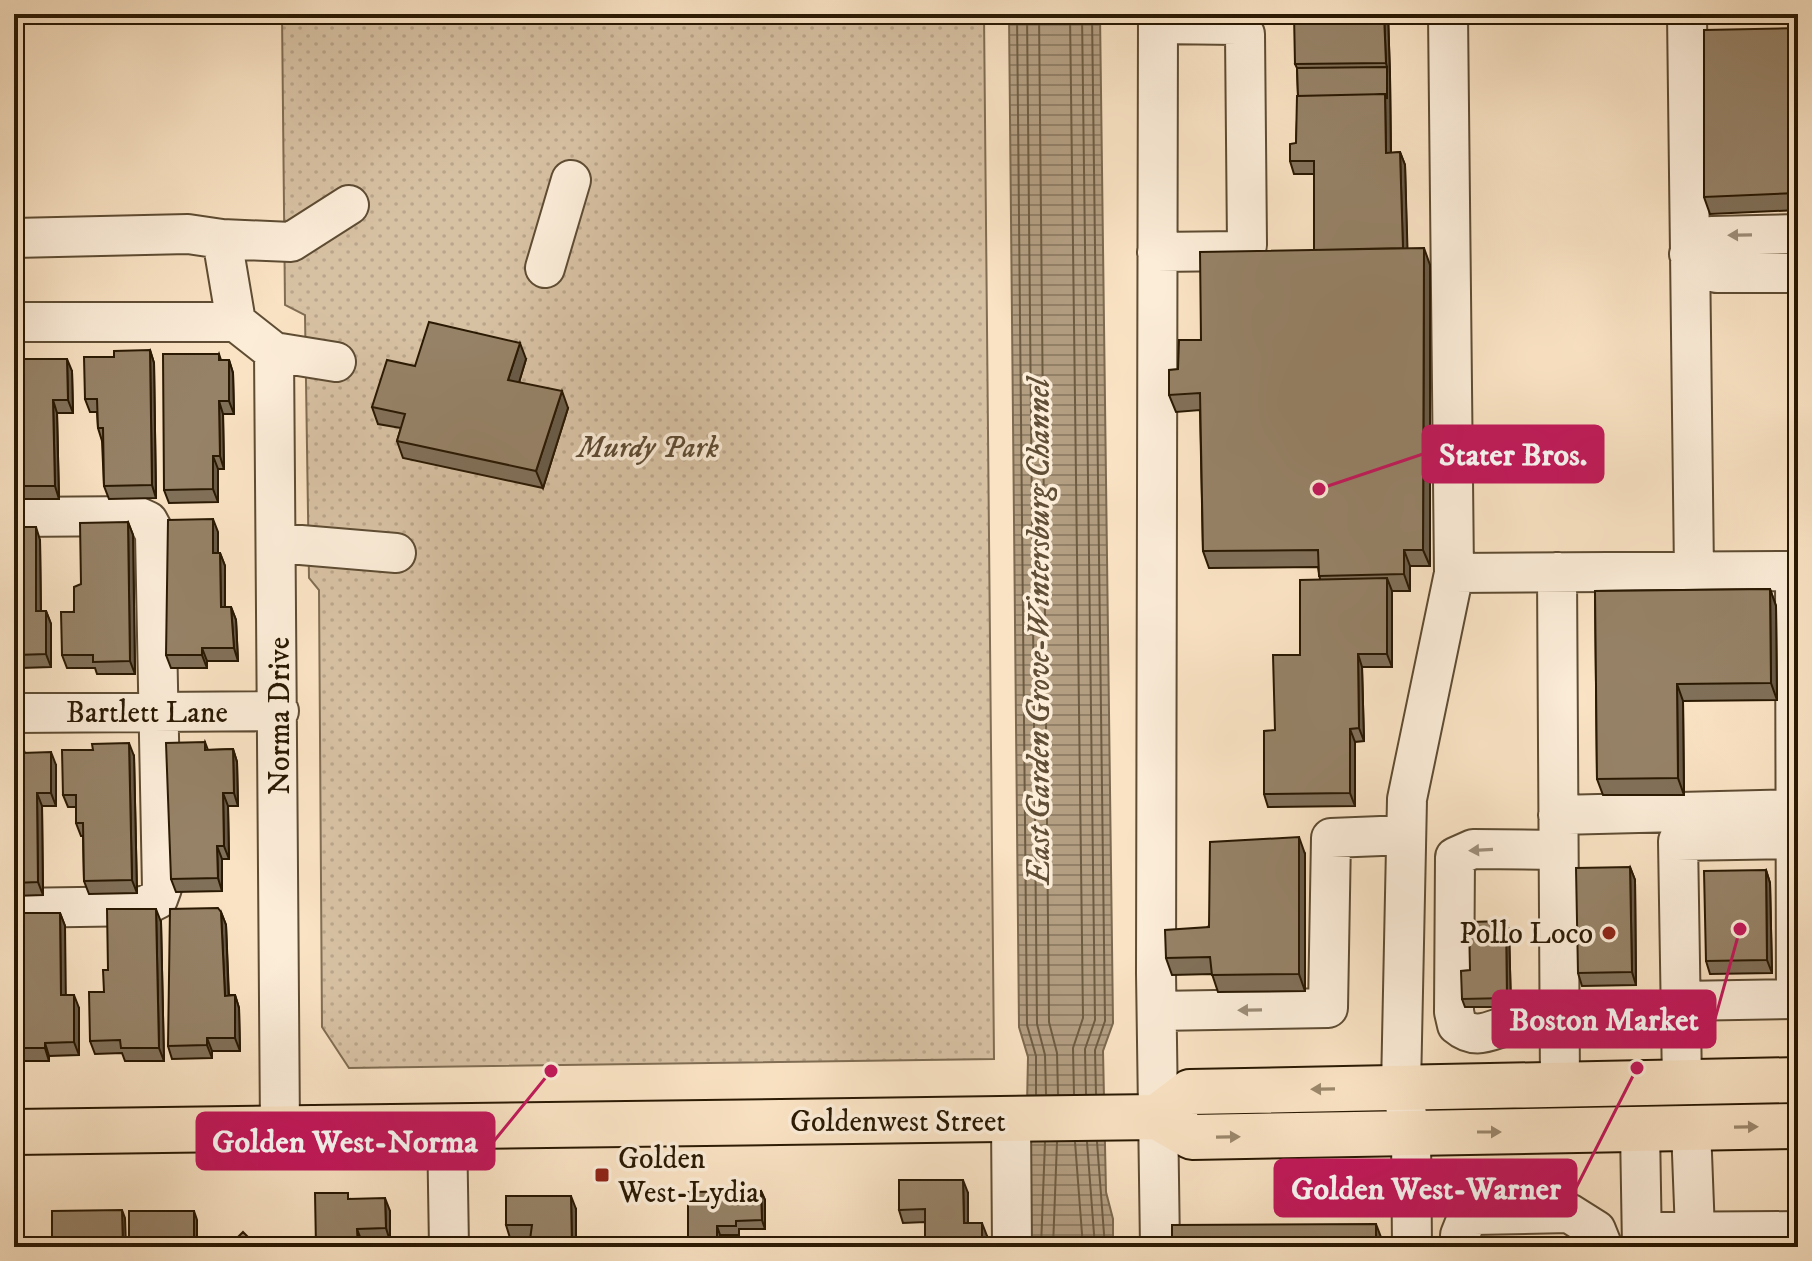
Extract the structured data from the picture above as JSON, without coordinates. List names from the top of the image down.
{
  "streets": {
    "main road": ["Goldenwest Street"],
    "street": ["Bartlett Lane", "Norma Drive"]
  },
  "crossings": [
    ["Bartlett Lane", "Norma Drive"],
    ["Norma Drive", "Goldenwest Street"]
  ],
  "water": ["East Garden Grove-Wintersburg Channel"],
  "parks": ["Murdy Park"],
  "places": {
    "other": [
      "Stater Bros.",
      "Boston Market",
      "Pollo Loco",
      "Golden West-Warner",
      "Golden West-Norma"
    ],
    "transit": ["Golden West-Lydia"]
  }
}
